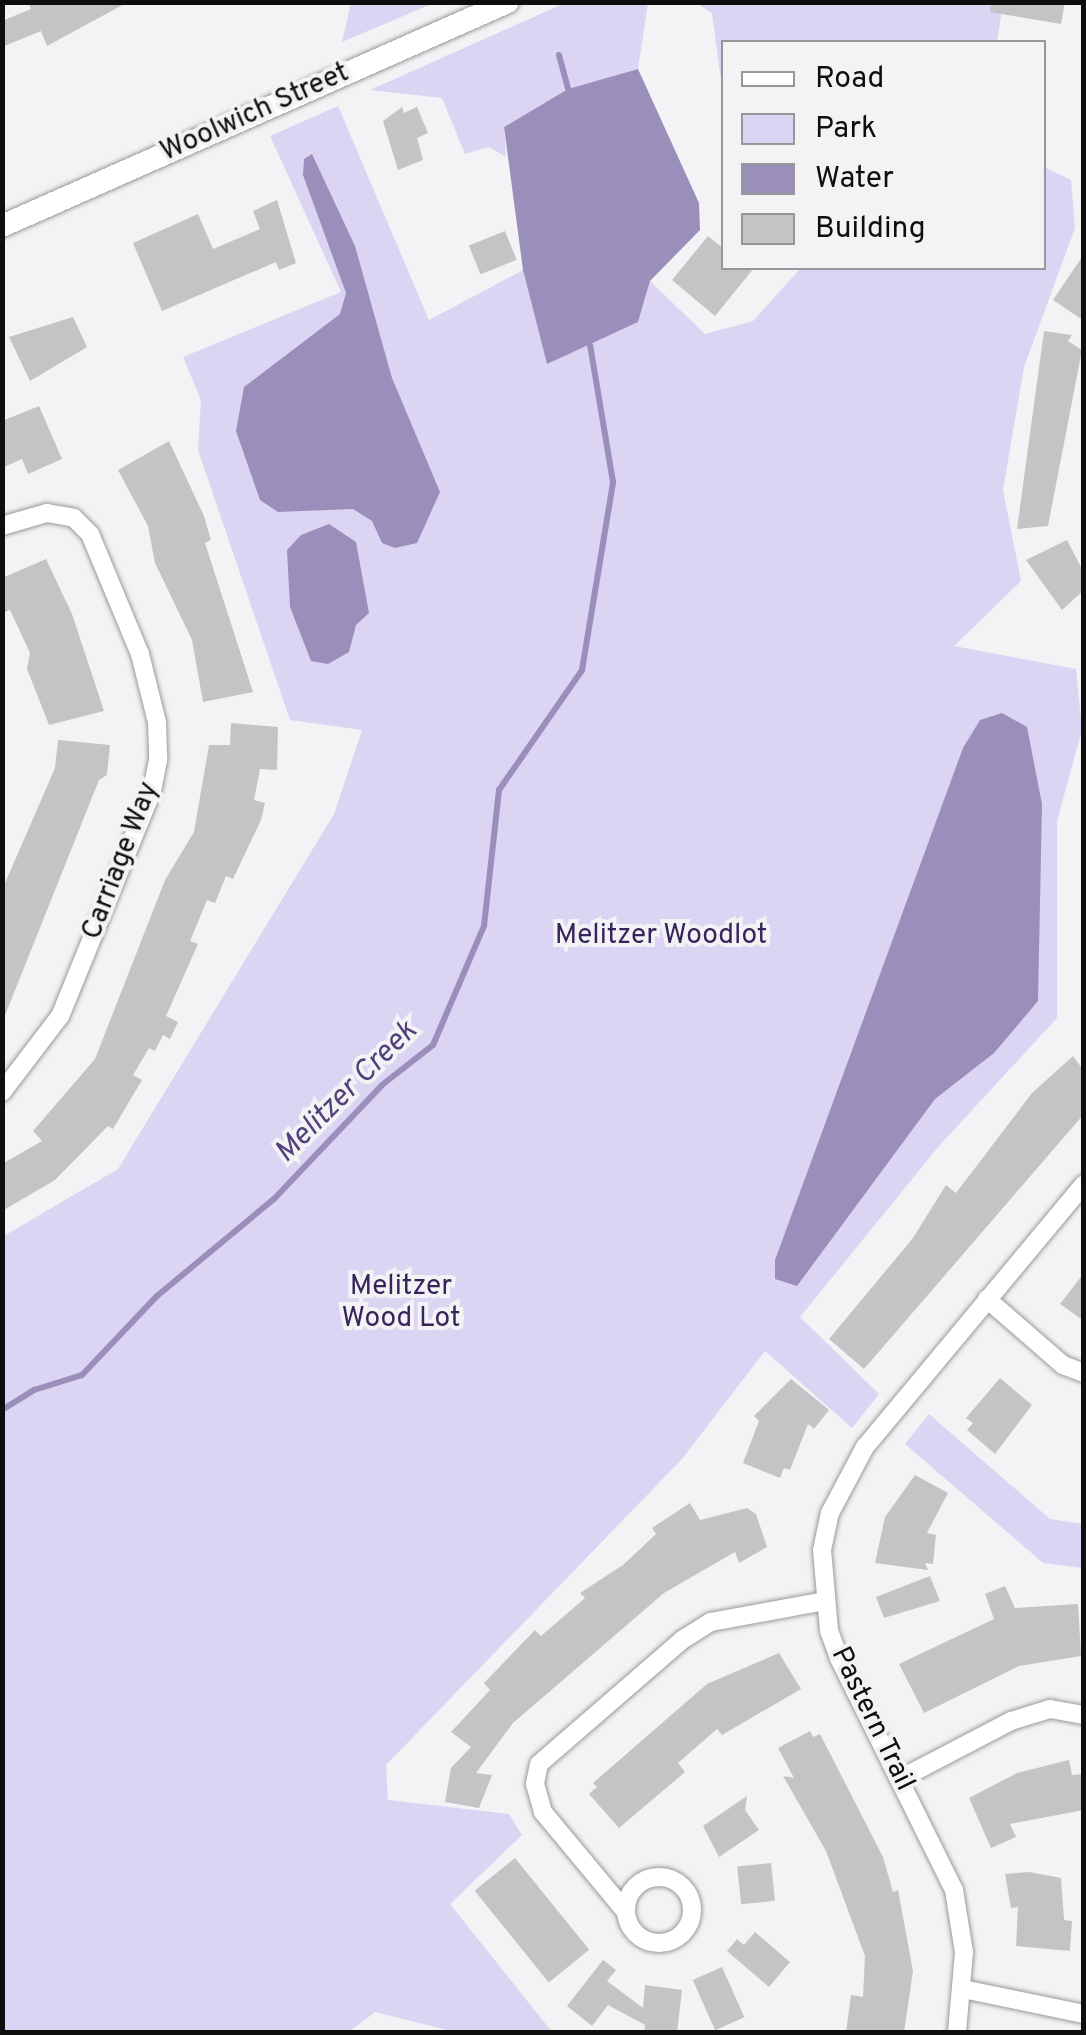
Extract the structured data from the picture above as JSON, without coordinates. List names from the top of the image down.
{
  "streets": {
    "street": ["Woolwich Street", "Carriage Way", "Pastern Trail"]
  },
  "water": ["Melitzer Creek"],
  "parks": ["Melitzer Woodlot", "Melitzer Wood Lot"],
  "legend": [
    "Road",
    "Park",
    "Water",
    "Building"
  ]
}
